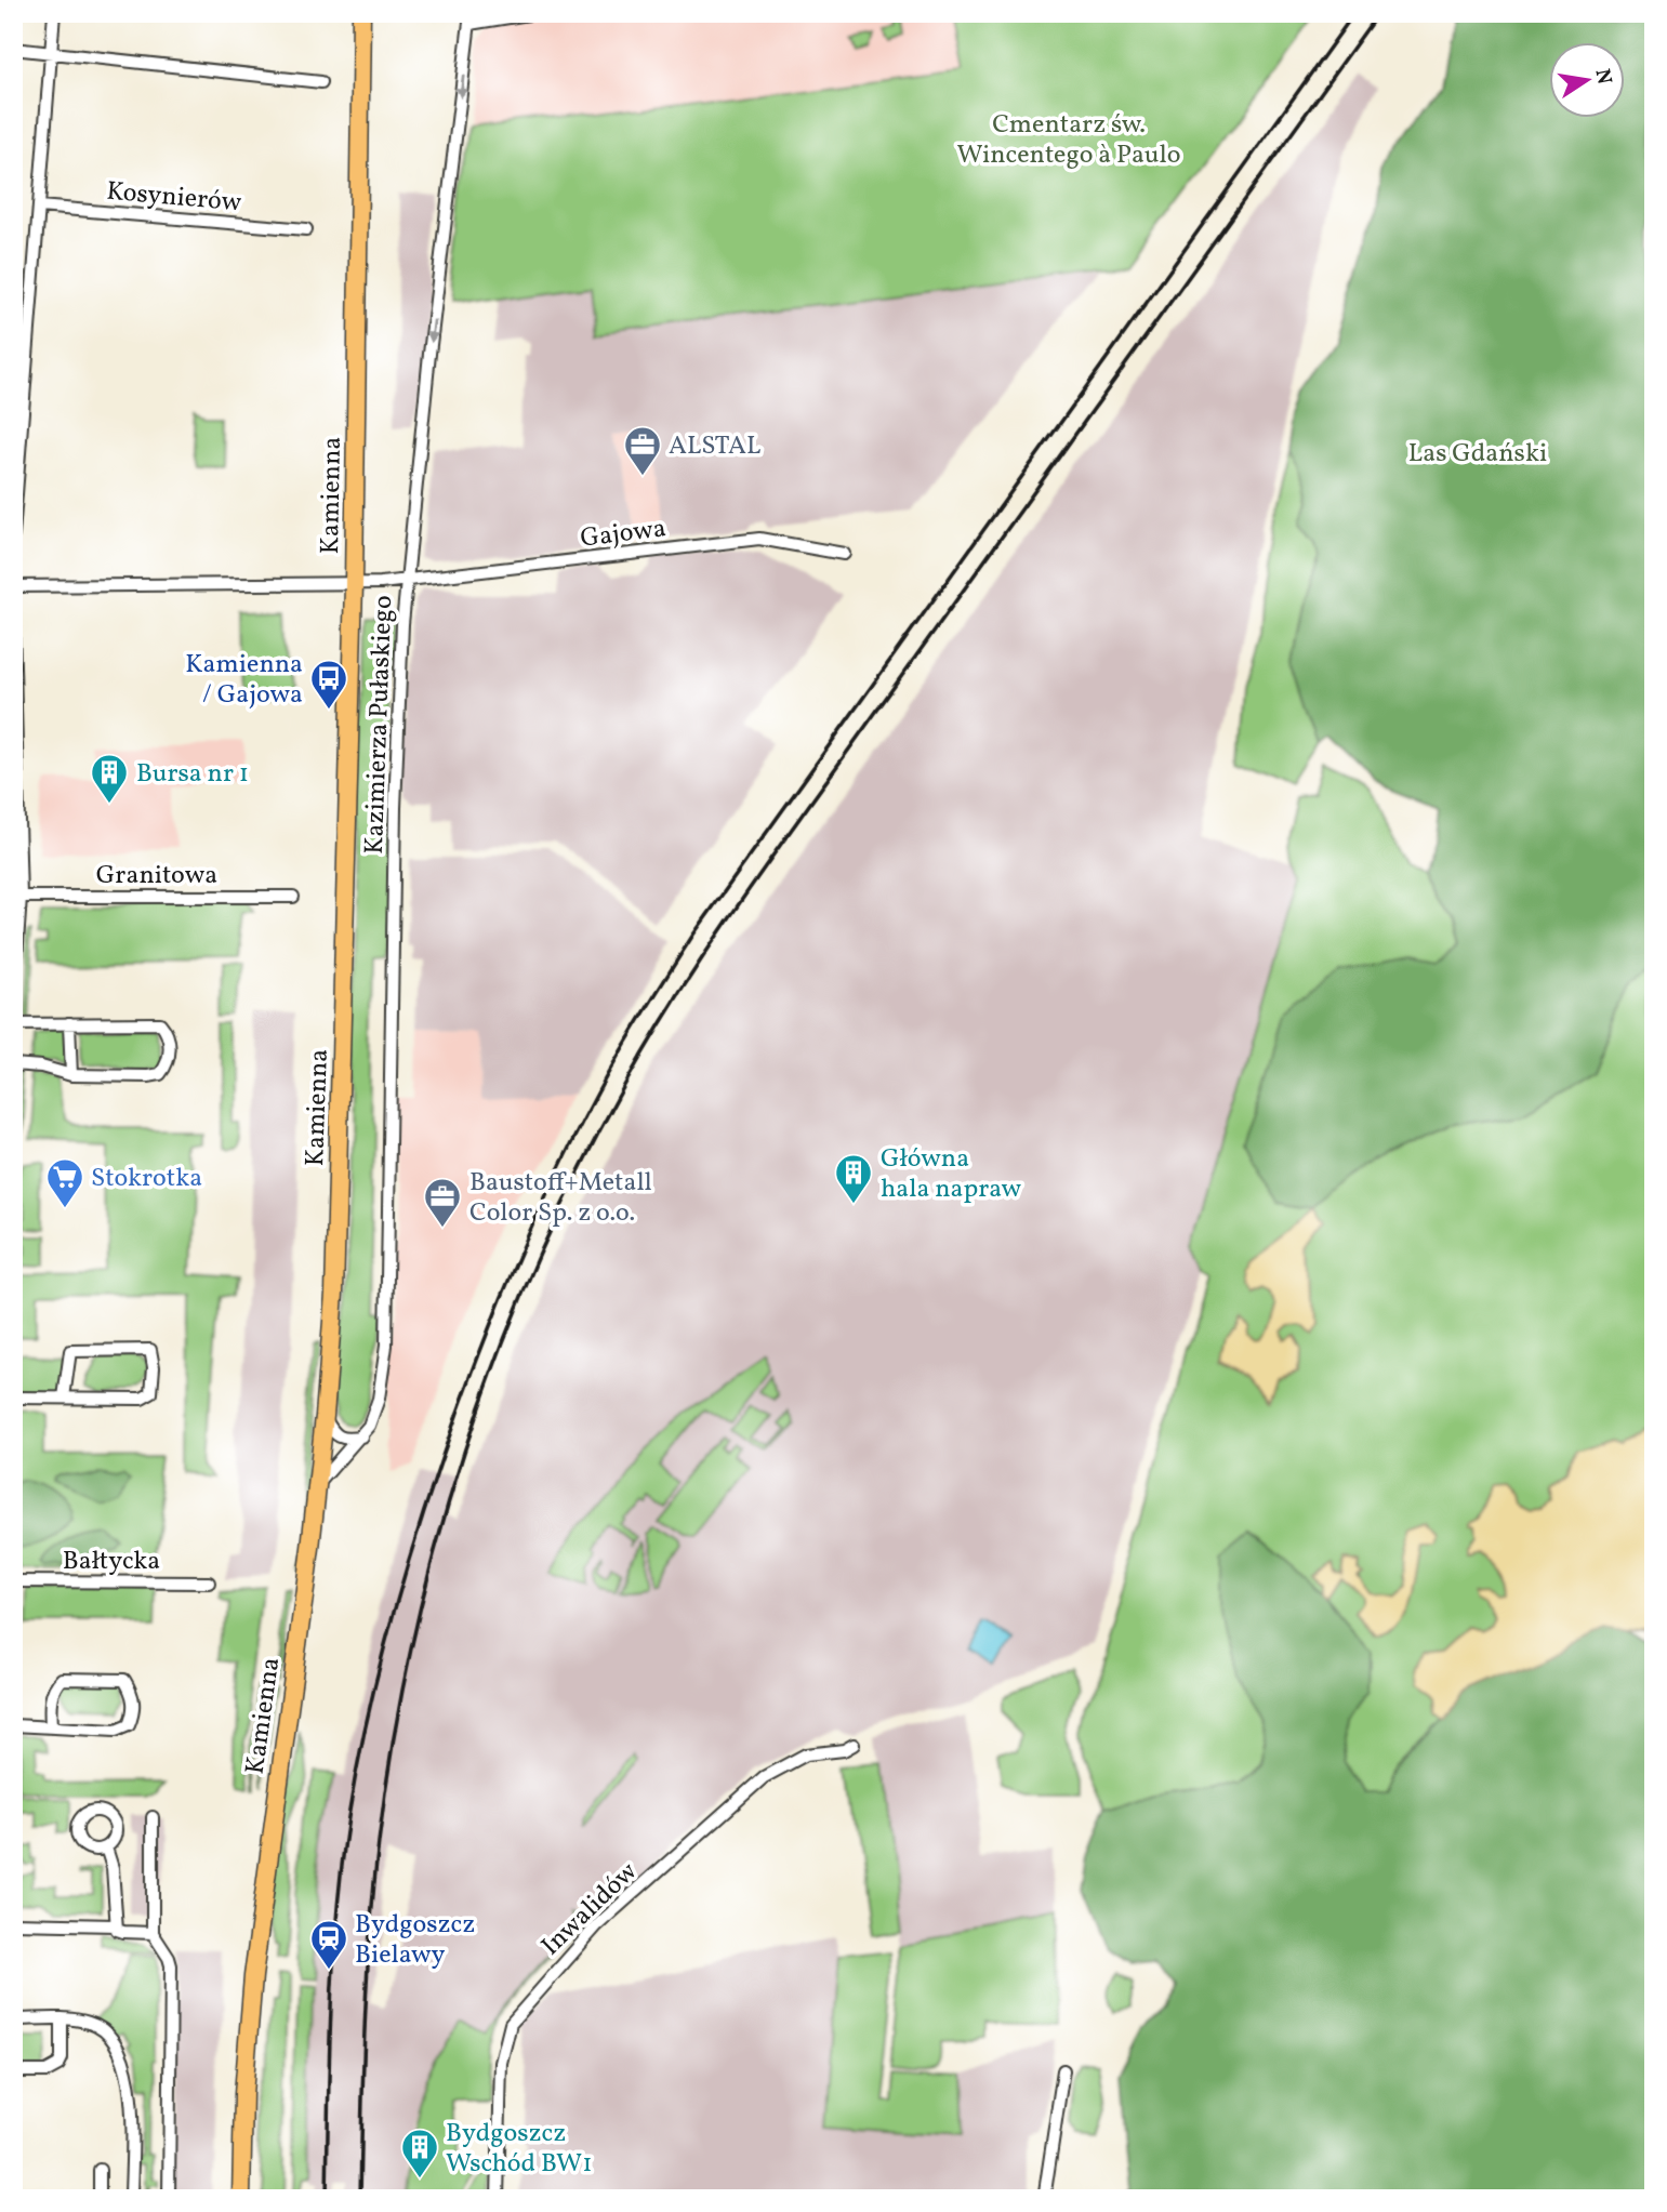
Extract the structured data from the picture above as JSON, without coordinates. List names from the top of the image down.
{
  "streets": {
    "main road": ["Kamienna"],
    "street": [
      "Kosynierów",
      "Gajowa",
      "Kazimierza Pułaskiego",
      "Granitowa",
      "Bałtycka",
      "Inwalidów"
    ]
  },
  "crossings": [
    ["Kamienna", "Gajowa"],
    ["Kamienna", "Kazimierza Pułaskiego"],
    ["Gajowa", "Kazimierza Pułaskiego"]
  ],
  "one_way": ["Kazimierza Pułaskiego"],
  "parks": ["Cmentarz św. Wincentego à Paulo", "Las Gdański"],
  "places": {
    "office": ["ALSTAL", "Baustoff+Metall Color Sp. z o.o."],
    "bus stop": ["Kamienna / Gajowa"],
    "building": ["Bursa nr 1", "Główna hala napraw", "Bydgoszcz Wschód BW1"],
    "supermarket": ["Stokrotka"],
    "station": ["Bydgoszcz Bielawy"]
  },
  "north": "right"
}
